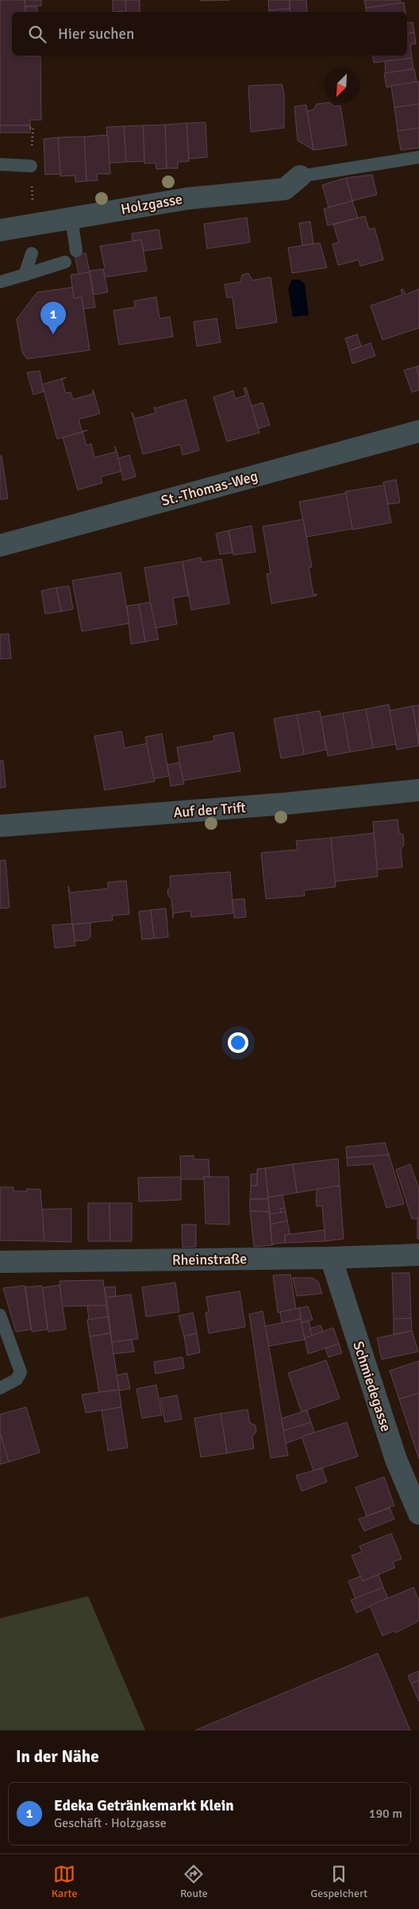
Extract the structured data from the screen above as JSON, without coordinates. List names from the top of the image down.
{
  "streets": {
    "street": [
      "Holzgasse",
      "St.-Thomas-Weg",
      "Auf der Trift",
      "Rheinstraße",
      "Schmiedegasse"
    ]
  },
  "crossings": [
    ["Rheinstraße", "Schmiedegasse"]
  ],
  "north": "bottom left",
  "page": {
    "search": "Hier suchen",
    "pins": "1",
    "heading": "In der Nähe",
    "list": [
      {
        "mark": "1",
        "name": "Edeka Getränkemarkt Klein",
        "note": "Geschäft · Holzgasse",
        "value": "190 m"
      }
    ],
    "nav": ["Karte", "Route", "Gespeichert"]
  }
}
